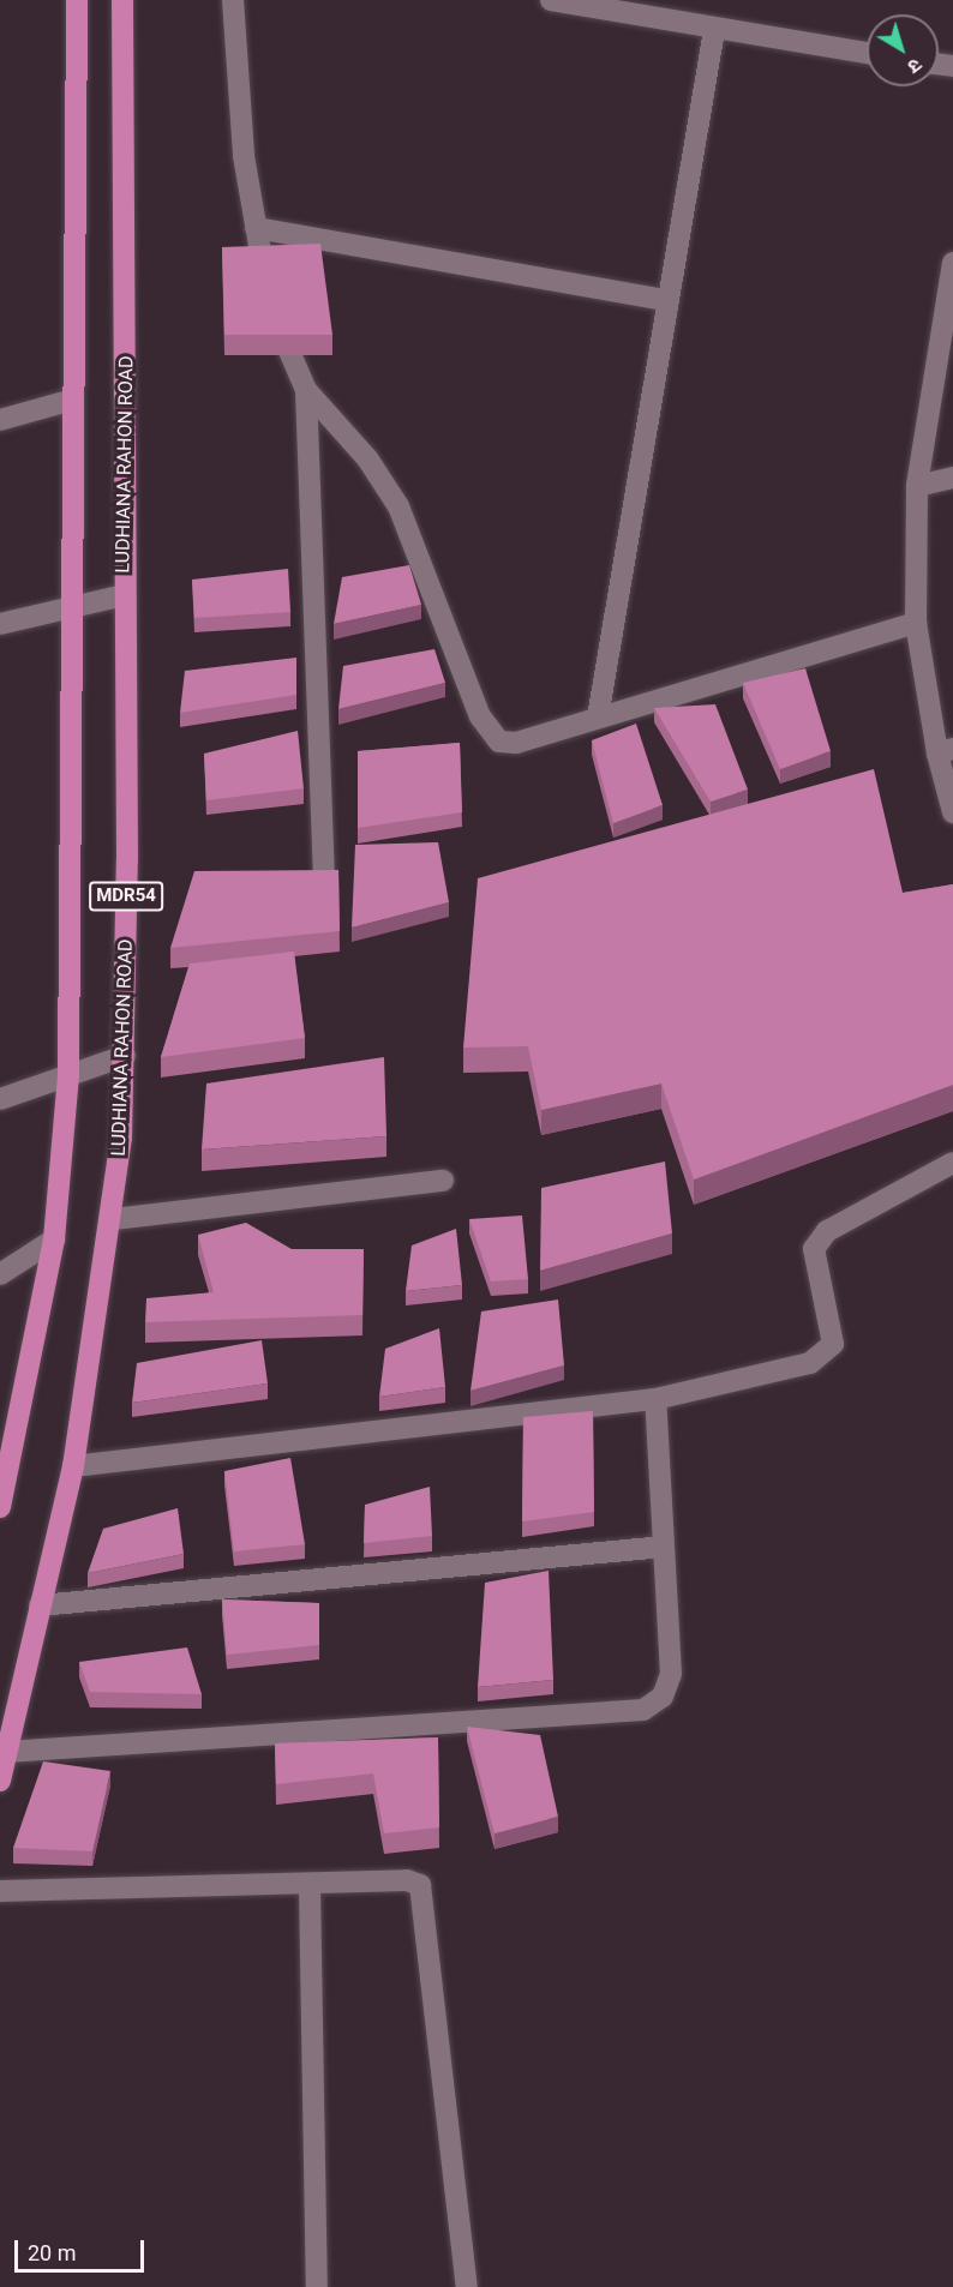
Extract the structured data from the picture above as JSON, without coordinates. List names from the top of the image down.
{
  "streets": {
    "main road": ["LUDHIANA RAHON ROAD", "MDR54"]
  },
  "scale_bar": "20 m",
  "north": "bottom right"
}
